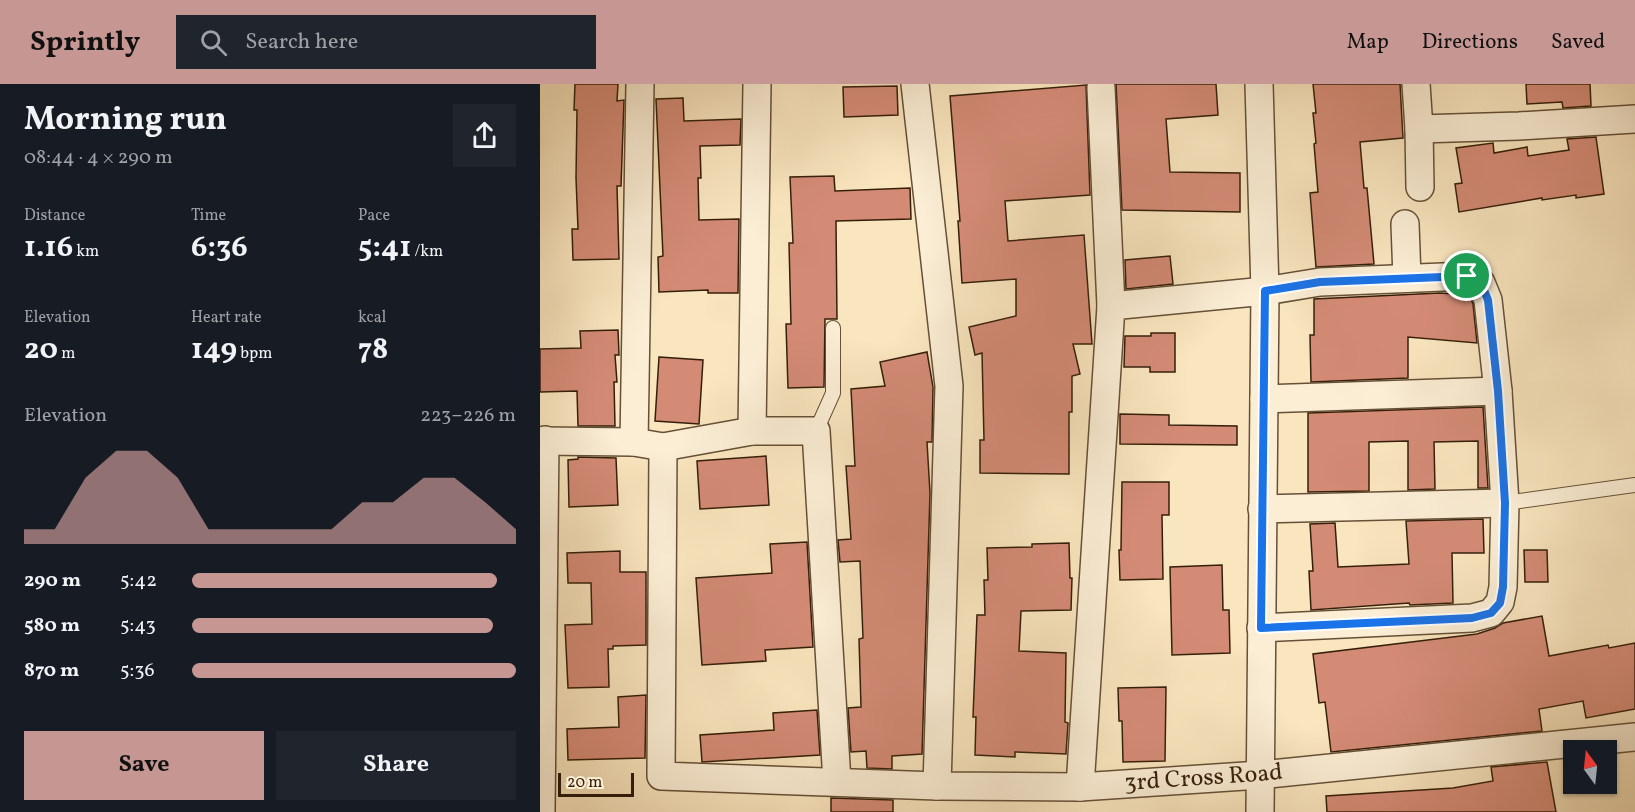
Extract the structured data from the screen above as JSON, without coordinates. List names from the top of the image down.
{
  "streets": {
    "street": ["3rd Cross Road"]
  },
  "scale_bar": "20 m",
  "north": "top",
  "page": {
    "header": "Sprintly",
    "search": "Search here",
    "nav": ["Map", "Directions", "Saved"],
    "heading": ["Morning run", "08:44 · 4 × 290 m"],
    "stats": [
      ["Distance", "1.16 km"],
      ["Time", "6:36"],
      ["Pace", "5:41 /km"],
      ["Elevation", "20 m"],
      ["Heart rate", "149 bpm"],
      ["kcal", "78"]
    ],
    "chart": ["Elevation", "223–226 m"],
    "list": [
      {
        "name": "290 m",
        "note": "5:42"
      },
      {
        "name": "580 m",
        "note": "5:43"
      },
      {
        "name": "870 m",
        "note": "5:36"
      }
    ],
    "buttons": ["Save", "Share"],
    "scale": "20 m"
  }
}
